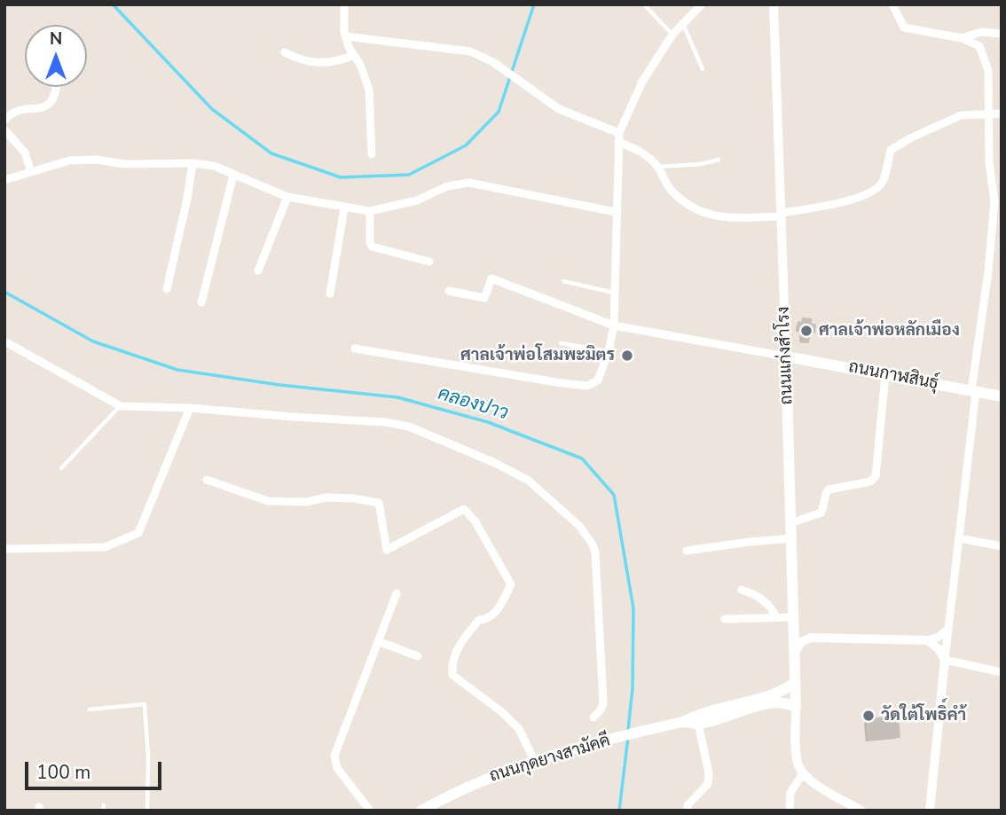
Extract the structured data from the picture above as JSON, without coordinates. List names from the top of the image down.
{
  "streets": {
    "main road": ["ถนนแก่งสำโรง", "ถนนกาฬสินธุ์", "ถนนกุดยางสามัคคี"]
  },
  "crossings": [
    ["ถนนแก่งสำโรง", "ถนนกาฬสินธุ์"],
    ["ถนนแก่งสำโรง", "ถนนกุดยางสามัคคี"]
  ],
  "water": ["คลองปาว"],
  "places": ["ศาลเจ้าพ่อหลักเมือง", "ศาลเจ้าพ่อโสมพะมิตร", "วัดใต้โพธิ์คำ้"],
  "scale_bar": "100 m",
  "north": "top"
}
